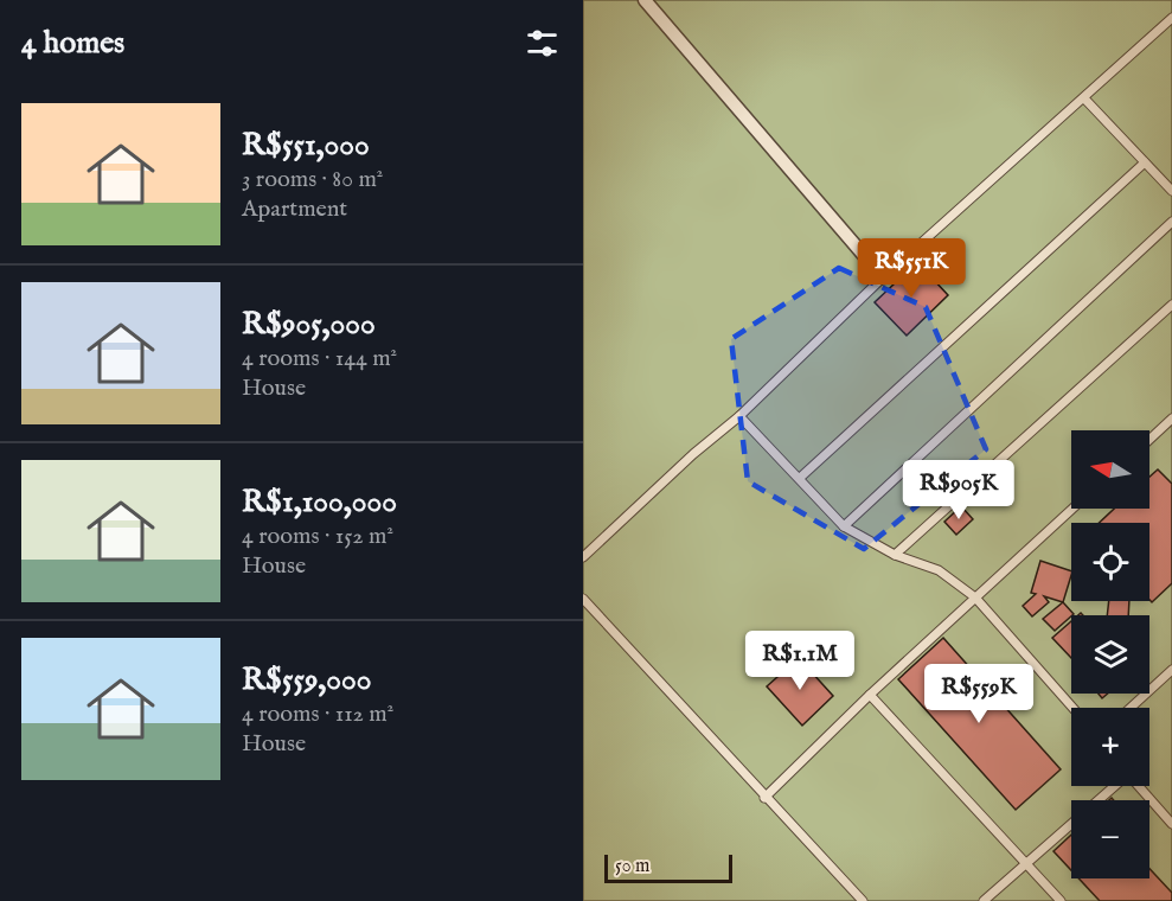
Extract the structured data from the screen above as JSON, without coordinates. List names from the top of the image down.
{
  "scale_bar": "50 m",
  "north": "left",
  "page": {
    "heading": "4 homes",
    "list": [
      {
        "name": "R$551,000",
        "note": "3 rooms · 80 m² · Apartment"
      },
      {
        "name": "R$905,000",
        "note": "4 rooms · 144 m² · House"
      },
      {
        "name": "R$1,100,000",
        "note": "4 rooms · 152 m² · House"
      },
      {
        "name": "R$559,000",
        "note": "4 rooms · 112 m² · House"
      }
    ],
    "price": [
      "R$551K",
      "R$905K",
      "R$1.1M",
      "R$559K"
    ],
    "map_buttons": ["+", "−"],
    "scale": "50 m"
  }
}
